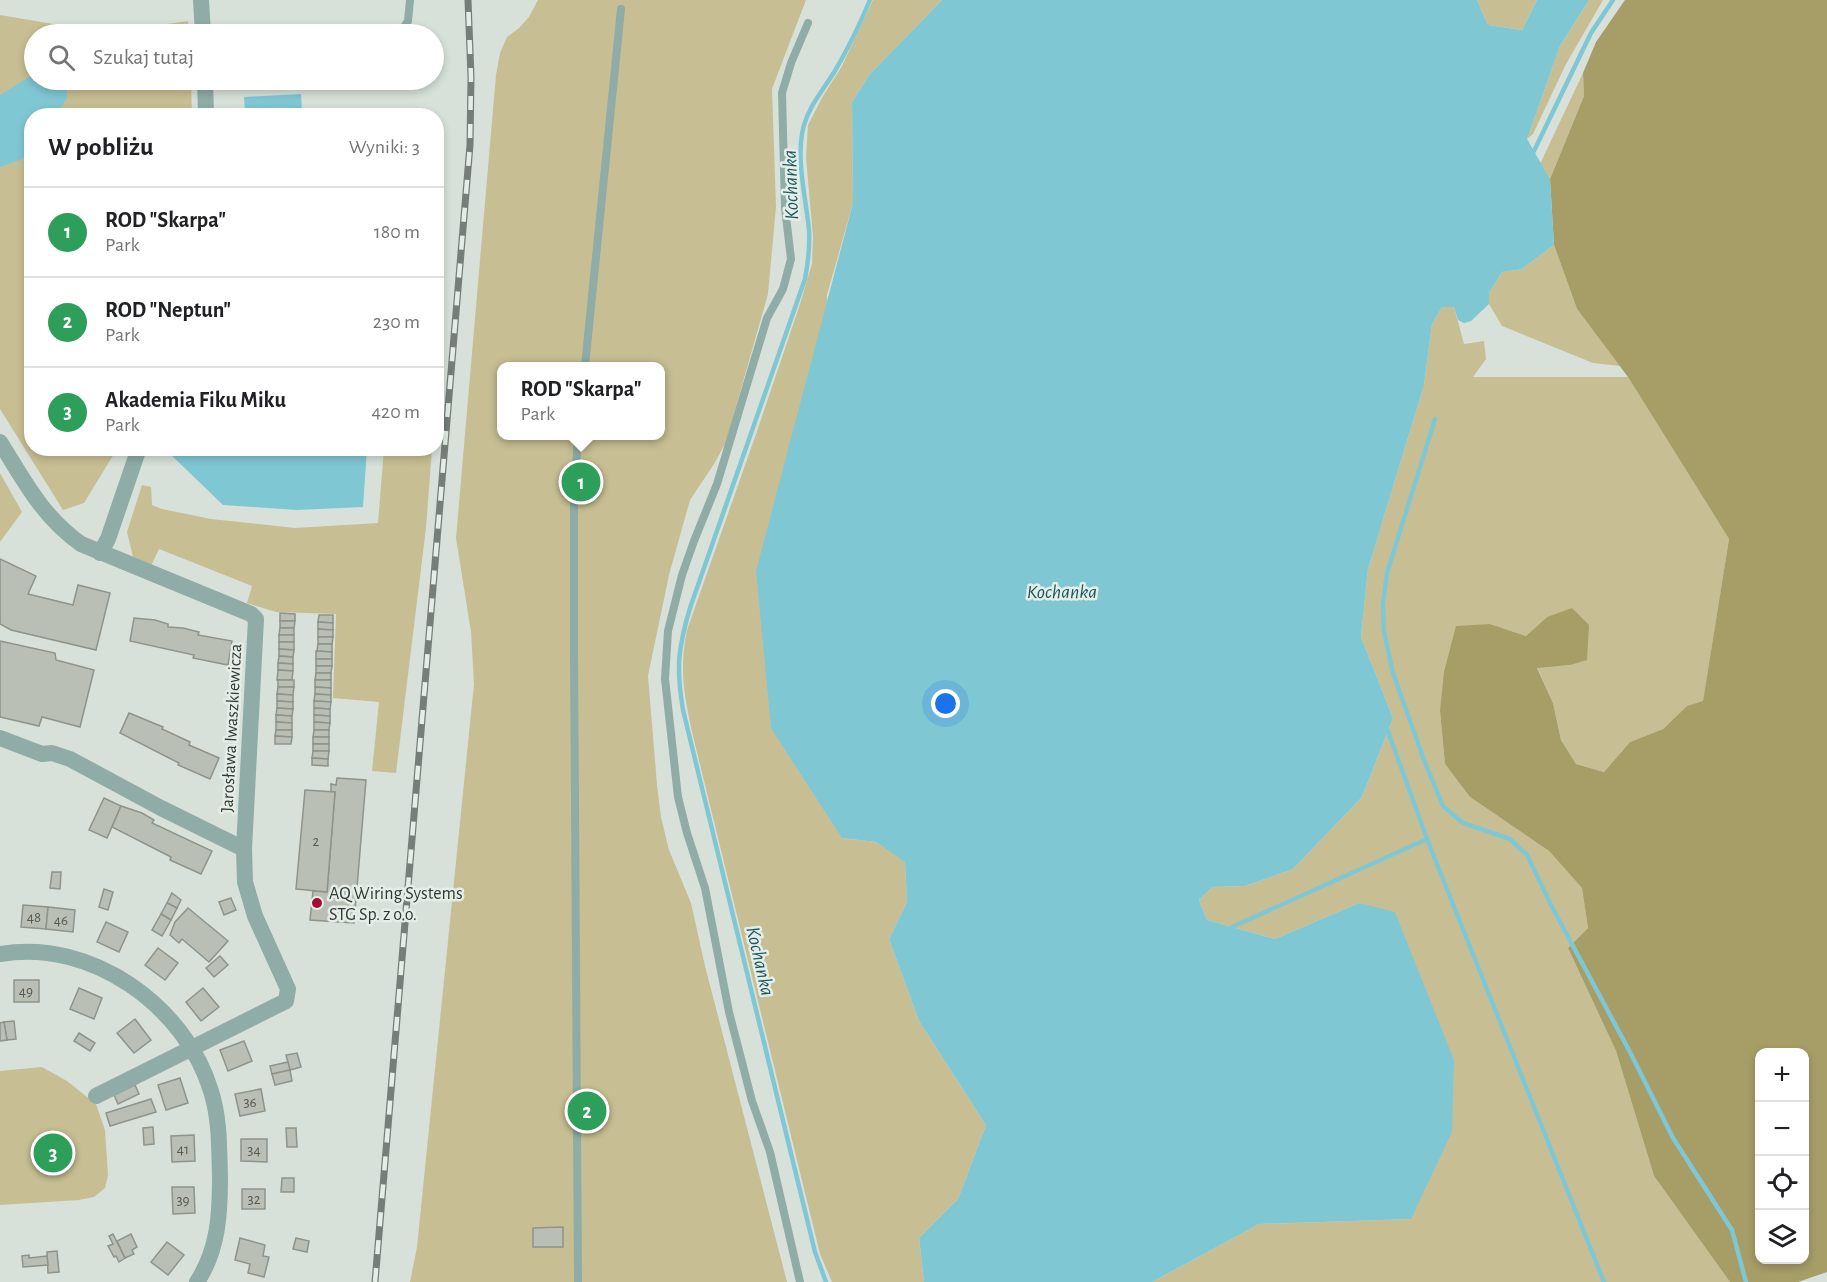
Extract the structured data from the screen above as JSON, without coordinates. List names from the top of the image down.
{
  "streets": {
    "street": ["Jarosława Iwaszkiewicza"]
  },
  "water": ["Kochanka"],
  "places": ["AQ Wiring Systems STG Sp. z o.o."],
  "house_numbers": [
    "2",
    "48",
    "46",
    "49",
    "36",
    "41",
    "34",
    "32",
    "39"
  ],
  "page": {
    "search": "Szukaj tutaj",
    "heading": ["W pobliżu", "Wyniki: 3"],
    "list": [
      {
        "mark": "1",
        "name": "ROD \"Skarpa\"",
        "note": "Park",
        "value": "180 m"
      },
      {
        "mark": "2",
        "name": "ROD \"Neptun\"",
        "note": "Park",
        "value": "230 m"
      },
      {
        "mark": "3",
        "name": "Akademia Fiku Miku",
        "note": "Park",
        "value": "420 m"
      }
    ],
    "popup": ["ROD \"Skarpa\"", "Park"],
    "pins": ["1", "2", "3"],
    "map_buttons": ["+", "−"]
  }
}
